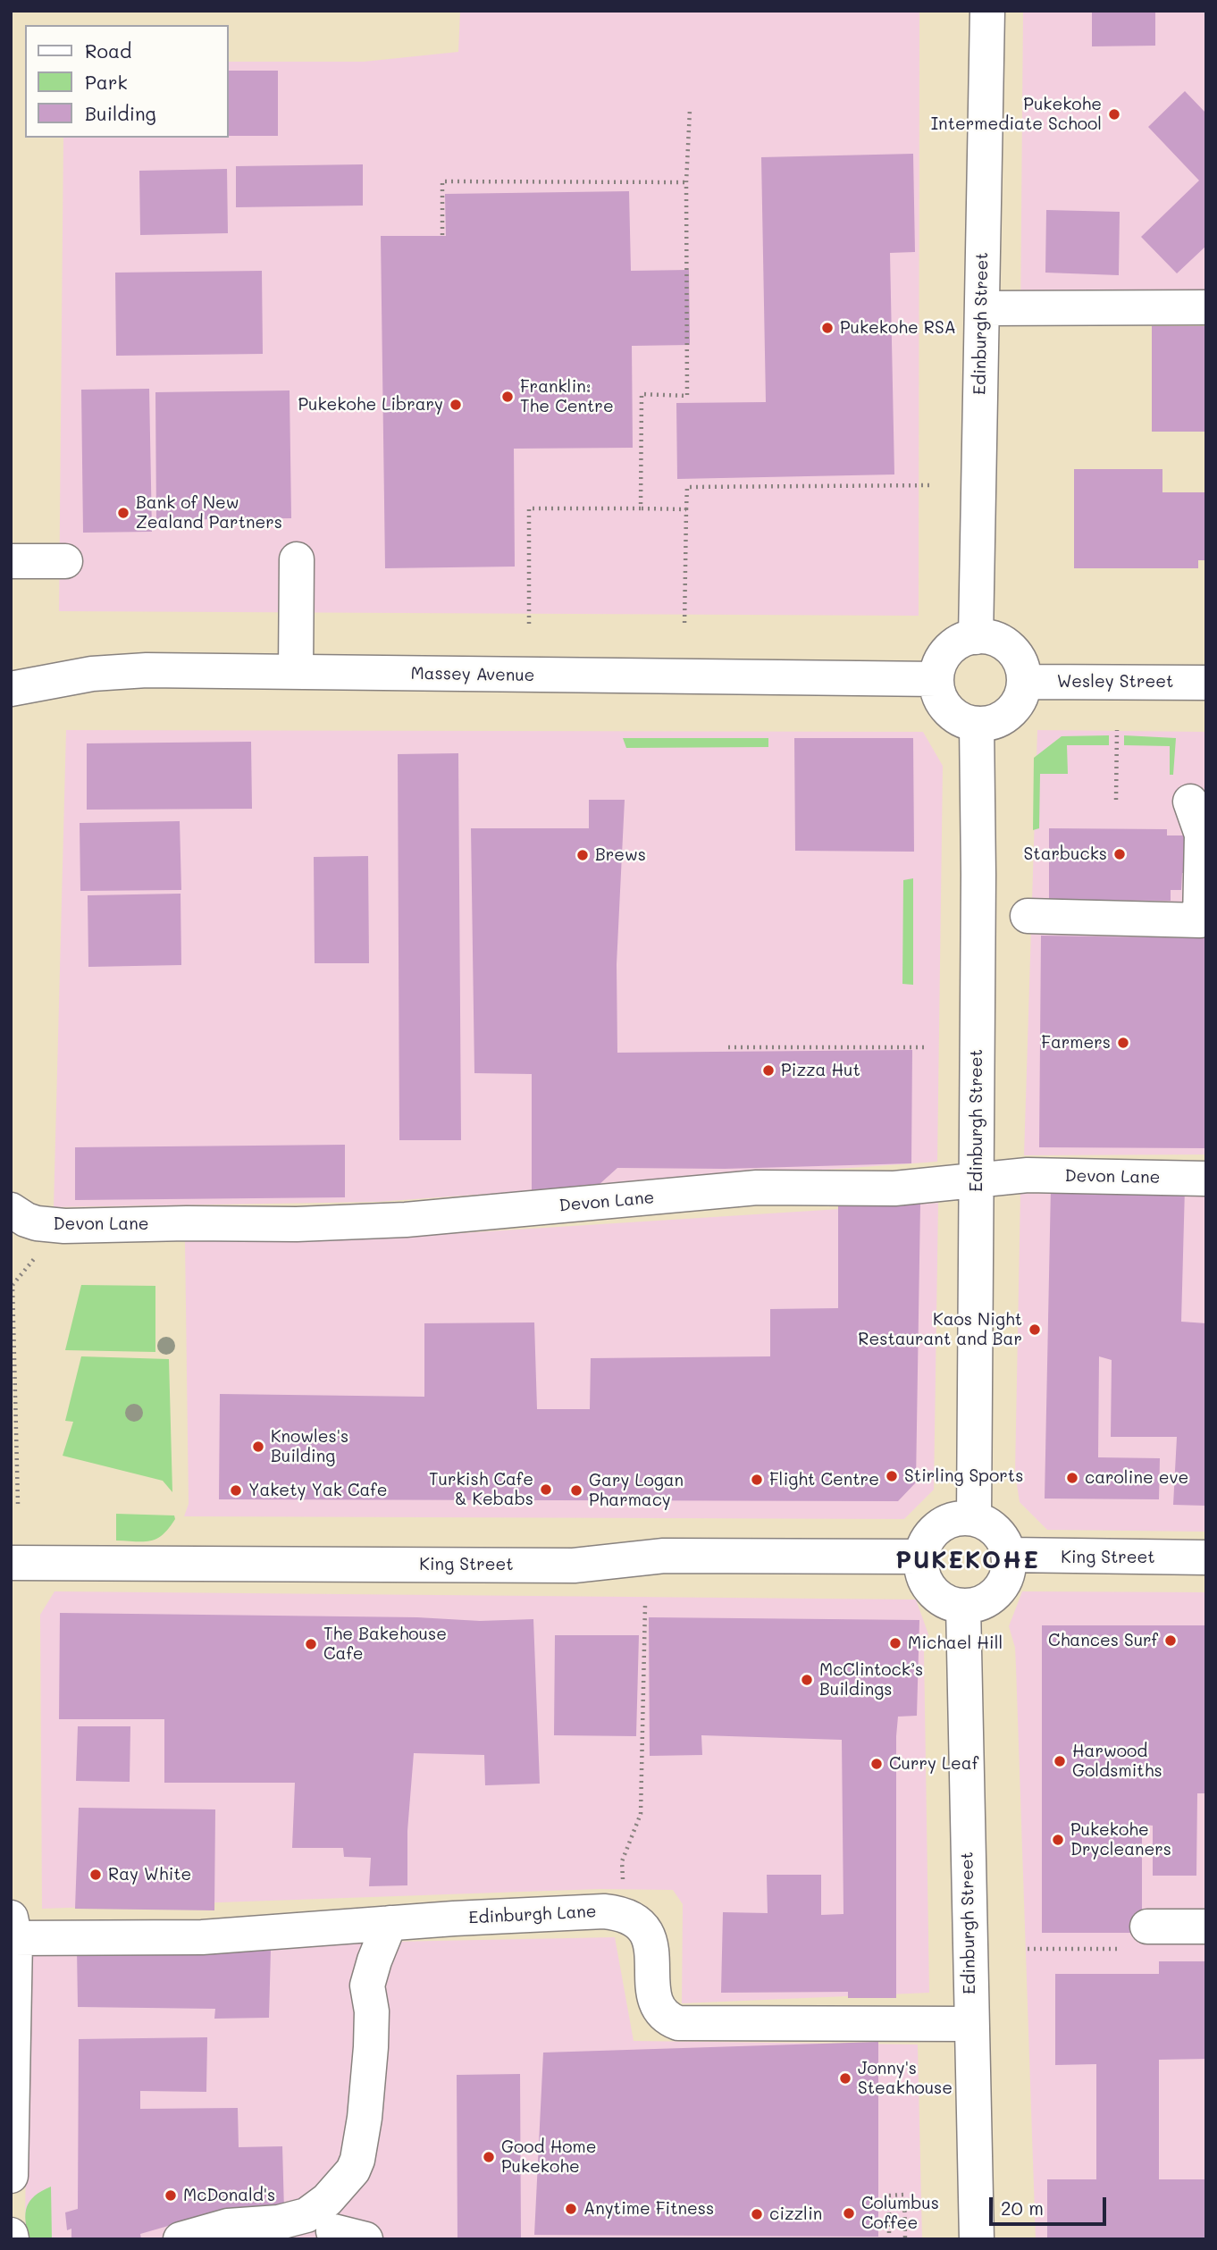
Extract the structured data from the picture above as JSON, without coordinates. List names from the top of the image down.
{
  "streets": {
    "street": [
      "Edinburgh Street",
      "Massey Avenue",
      "Wesley Street",
      "Devon Lane",
      "King Street",
      "Edinburgh Lane"
    ]
  },
  "crossings": [
    ["Edinburgh Street", "Massey Avenue"],
    ["Edinburgh Street", "Wesley Street"],
    ["Edinburgh Street", "Devon Lane"],
    ["Edinburgh Street", "King Street"],
    ["Massey Avenue", "Wesley Street"]
  ],
  "districts": ["PUKEKOHE"],
  "places": [
    "Pukekohe Intermediate School",
    "Pukekohe RSA",
    "Franklin: The Centre",
    "Pukekohe Library",
    "Bank of New Zealand Partners",
    "Starbucks",
    "Brews",
    "Farmers",
    "Pizza Hut",
    "Kaos Night Restaurant and Bar",
    "Knowles's Building",
    "Stirling Sports",
    "caroline eve",
    "Flight Centre",
    "Turkish Cafe & Kebabs",
    "Yakety Yak Cafe",
    "Gary Logan Pharmacy",
    "Chances Surf",
    "Michael Hill",
    "The Bakehouse Cafe",
    "McClintock’s Buildings",
    "Harwood Goldsmiths",
    "Curry Leaf",
    "Pukekohe Drycleaners",
    "Ray White",
    "Jonny's Steakhouse",
    "Good Home Pukekohe",
    "McDonald's",
    "Anytime Fitness",
    "Columbus Coffee",
    "cizzlin"
  ],
  "legend": ["Road", "Park", "Building"],
  "scale_bar": "20 m"
}
